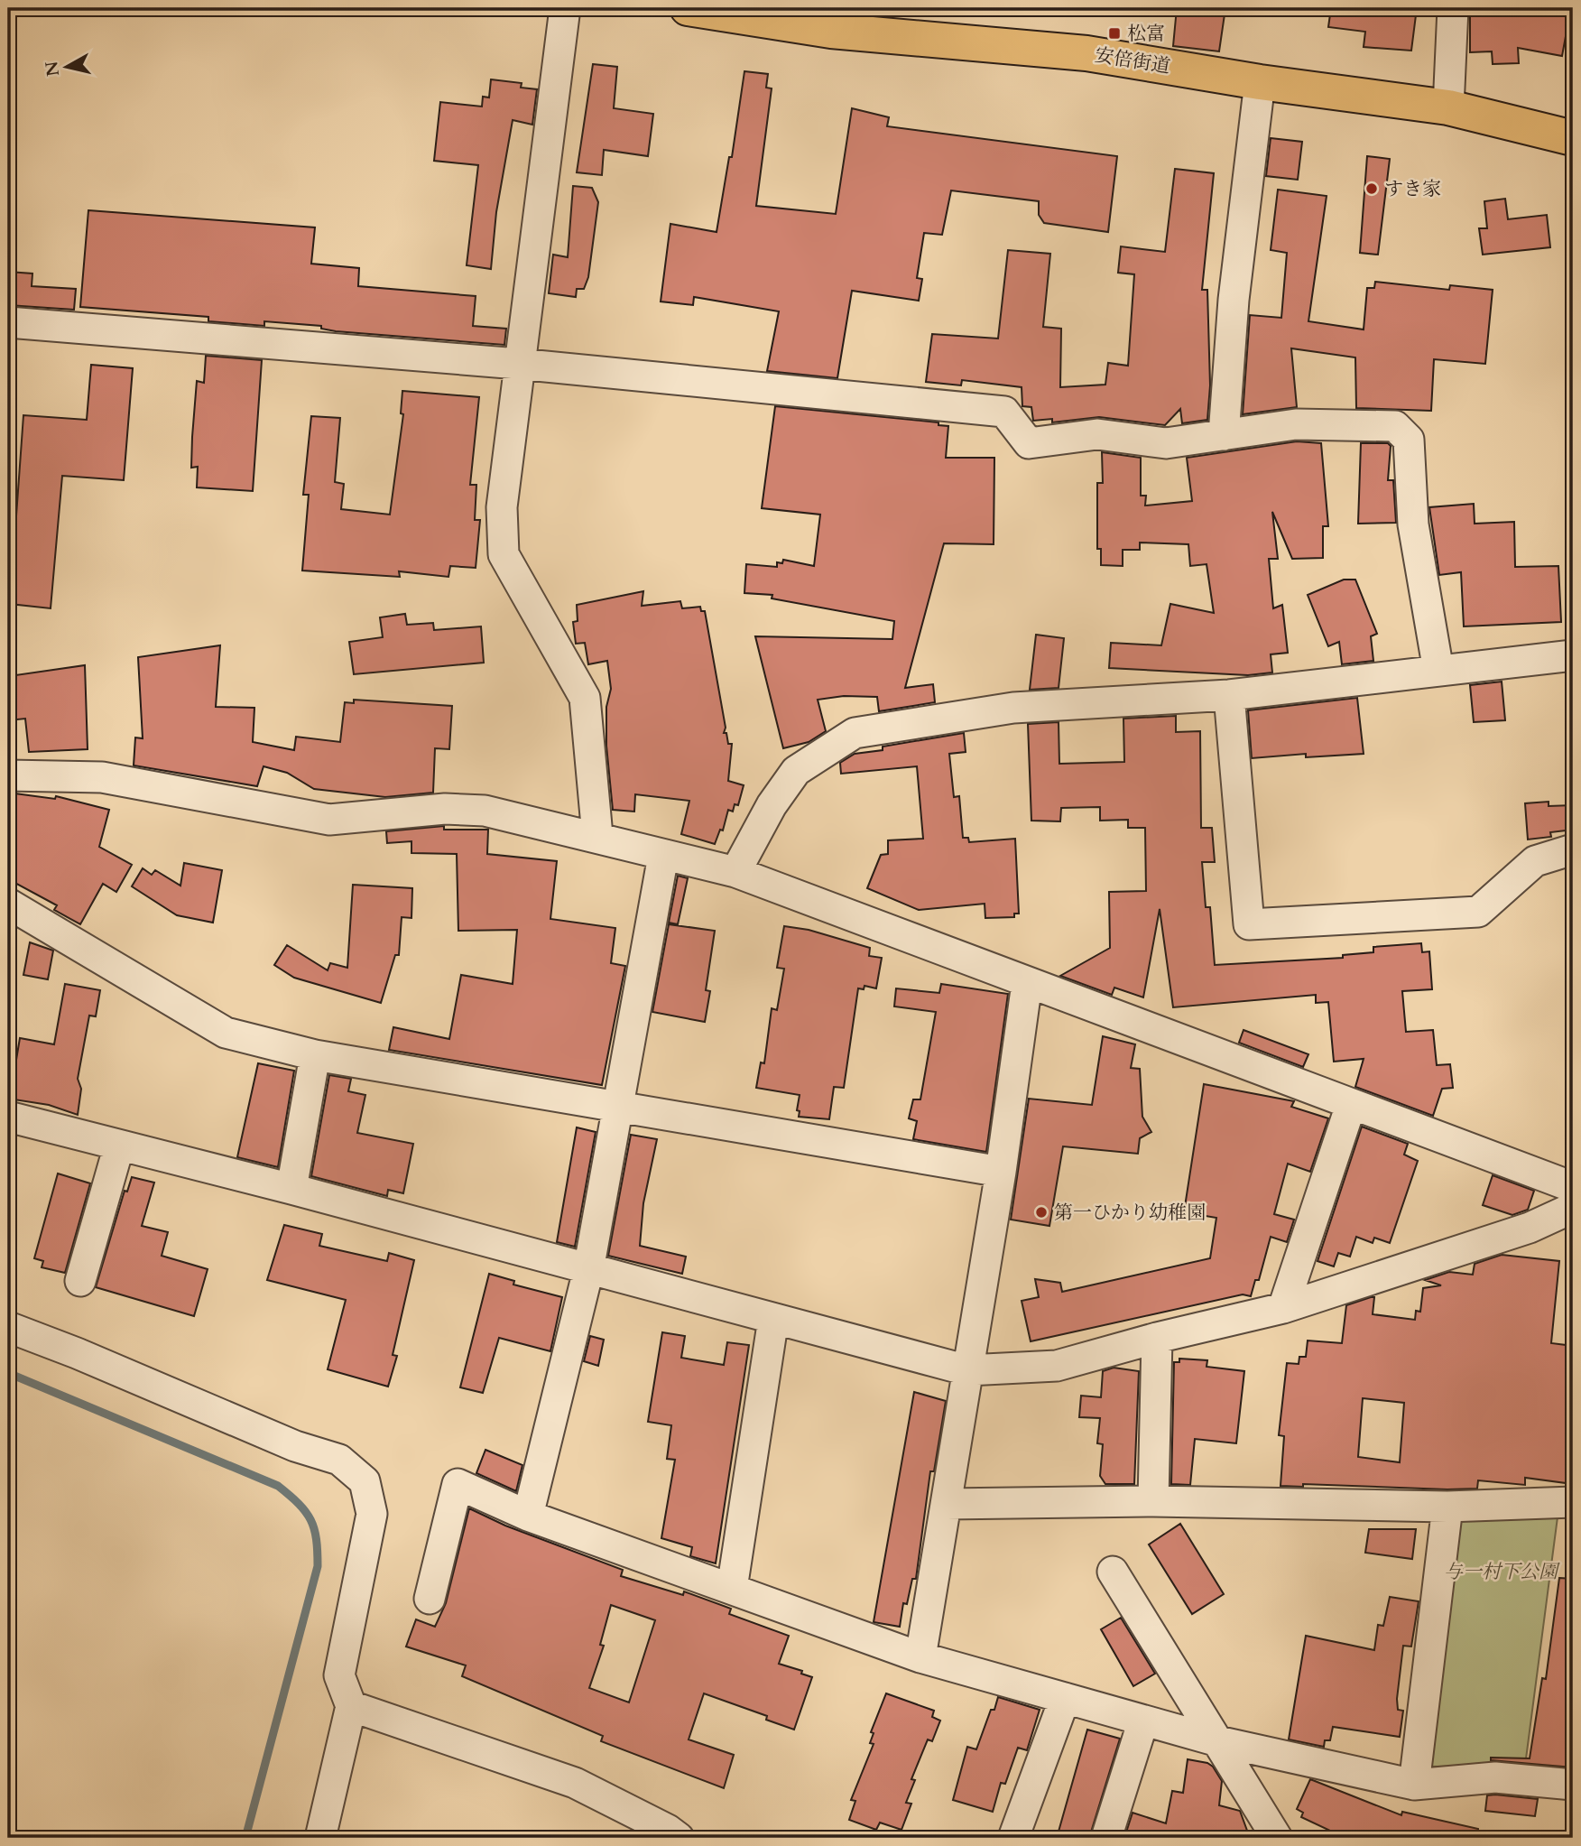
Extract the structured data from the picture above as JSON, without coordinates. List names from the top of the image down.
{
  "streets": {
    "main road": ["安倍街道"]
  },
  "parks": ["与一村下公園"],
  "places": {
    "transit": ["松富"],
    "other": ["すき家", "第一ひかり幼稚園"]
  },
  "north": "left"
}
